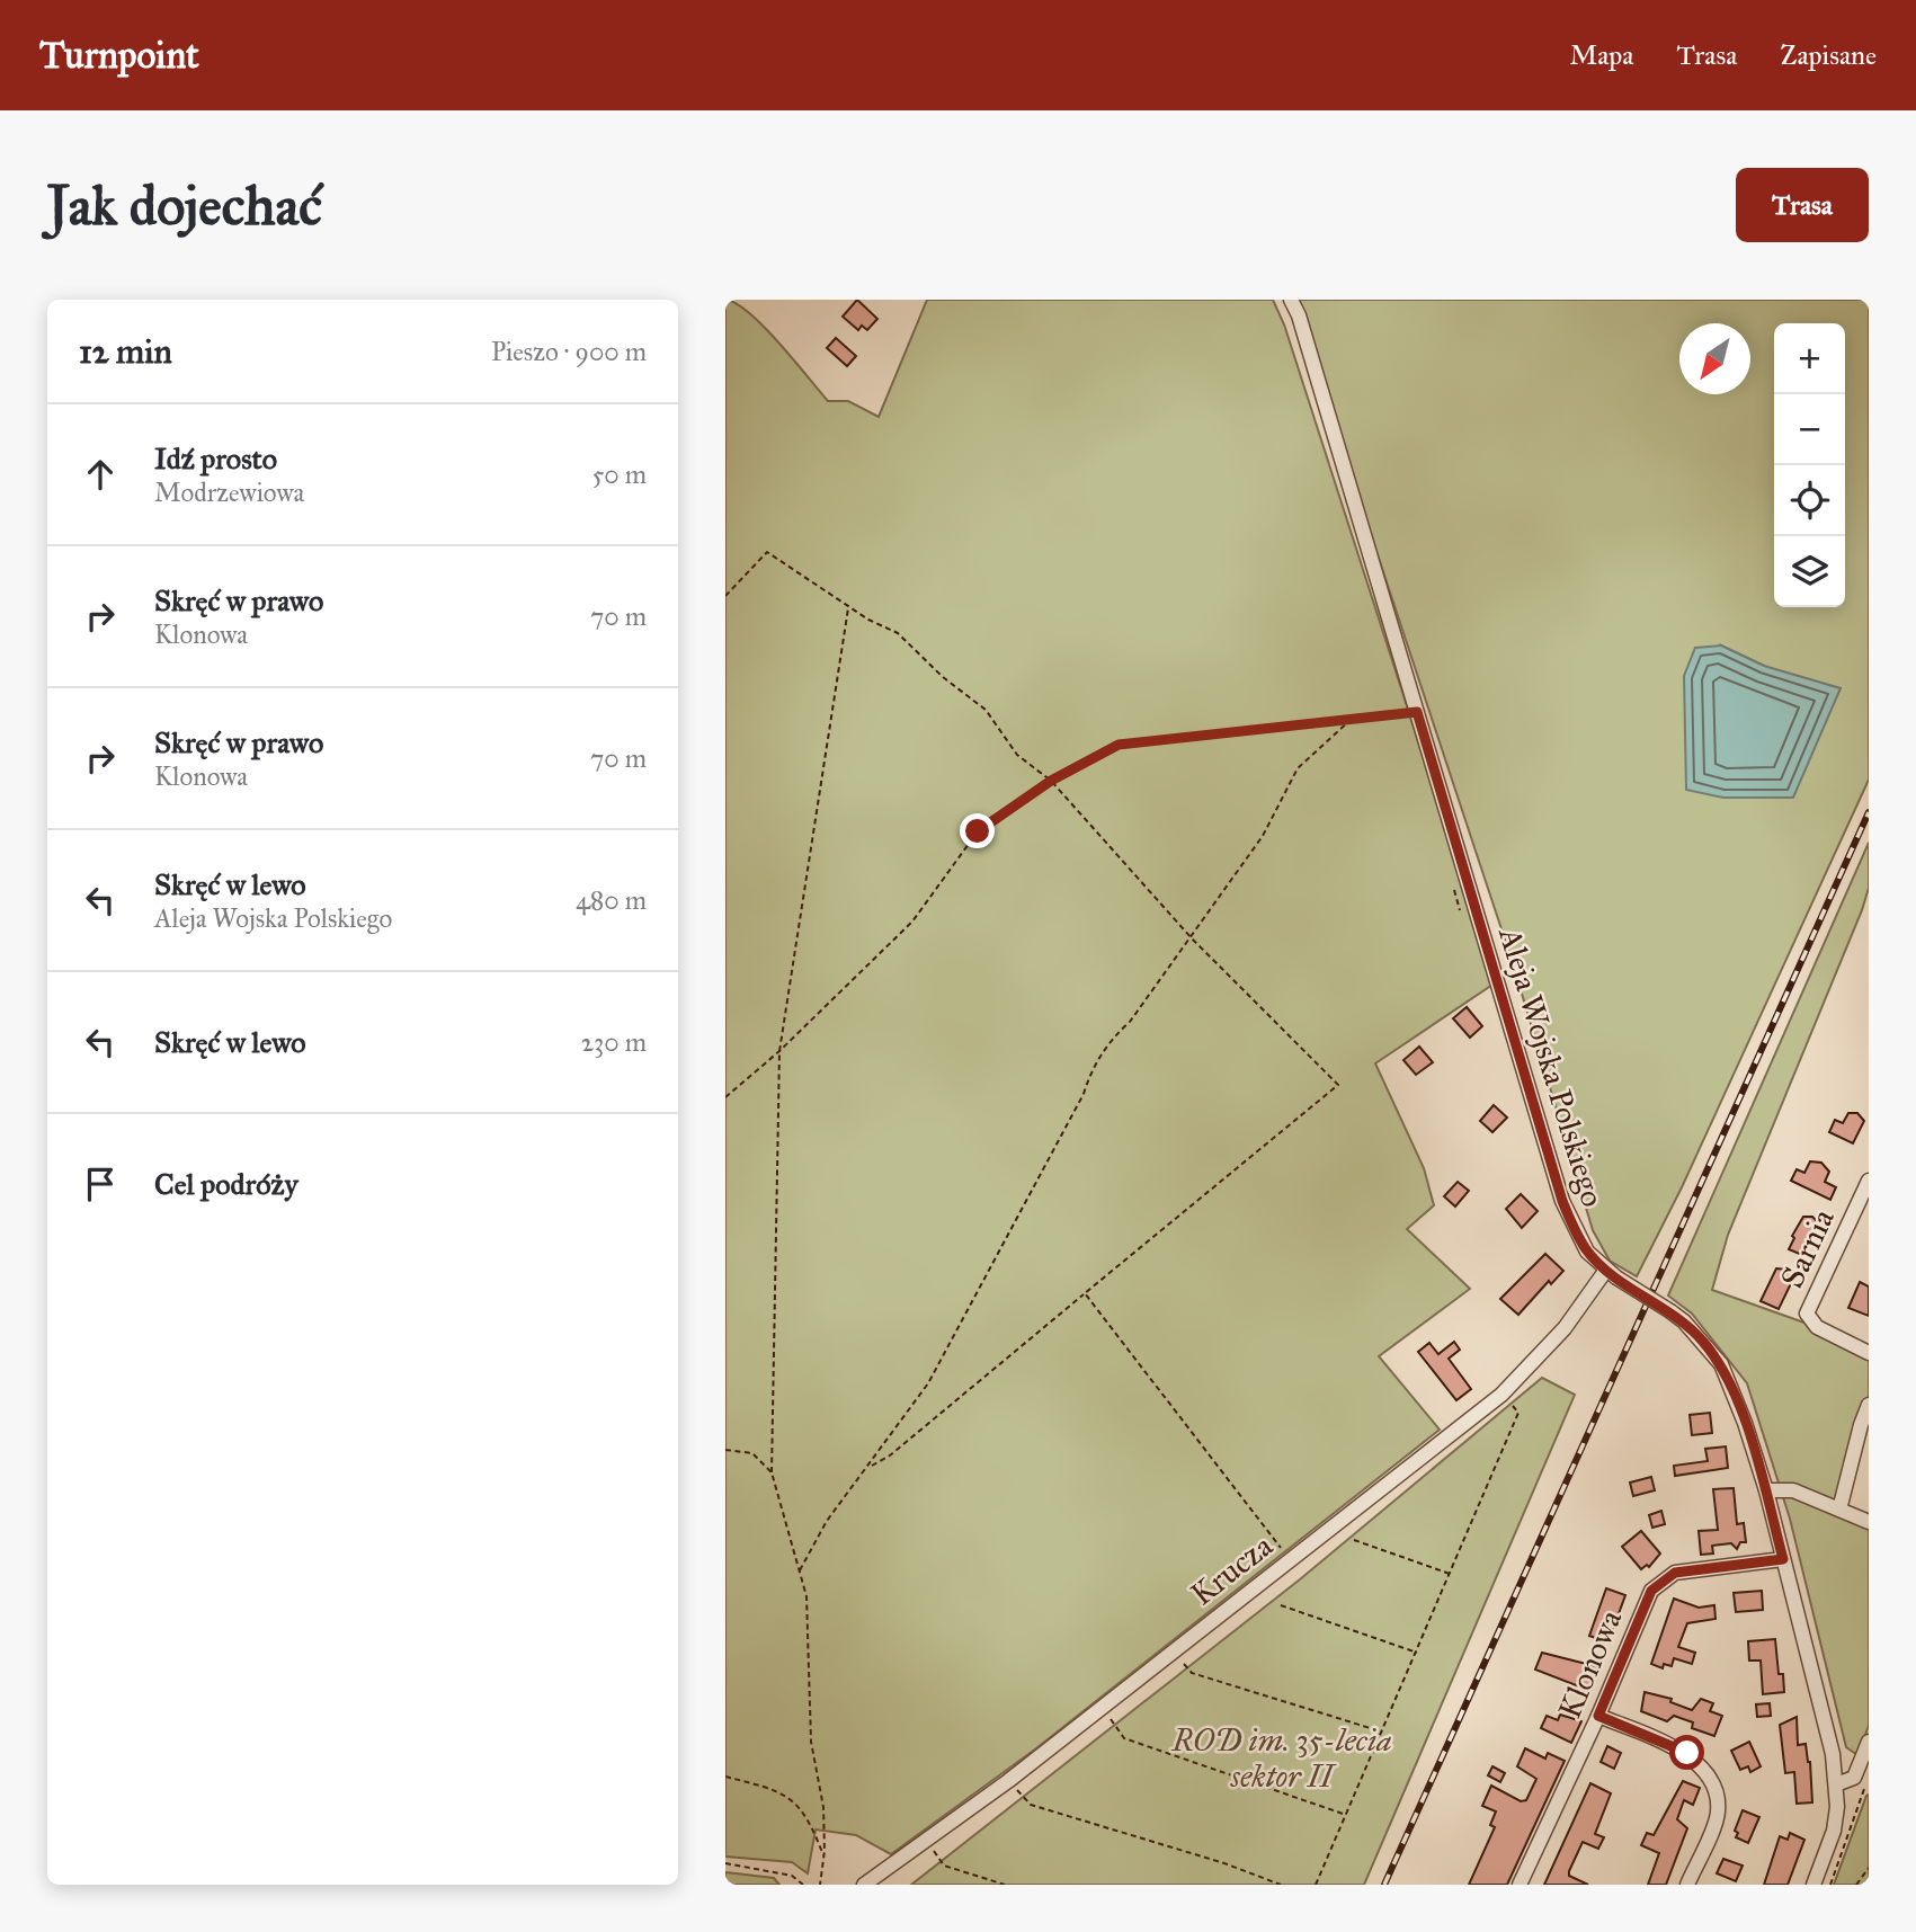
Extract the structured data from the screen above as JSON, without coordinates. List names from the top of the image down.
{
  "streets": {
    "street": [
      "Aleja Wojska Polskiego",
      "Sarnia",
      "Krucza",
      "Klonowa"
    ]
  },
  "crossings": [
    ["Aleja Wojska Polskiego", "Krucza"],
    ["Aleja Wojska Polskiego", "Klonowa"]
  ],
  "parks": ["ROD im. 35-lecia sektor II"],
  "north": "bottom left",
  "page": {
    "header": "Turnpoint",
    "nav": ["Mapa", "Trasa", "Zapisane"],
    "buttons": "Trasa",
    "title": "Jak dojechać",
    "heading": ["12 min", "Pieszo · 900 m"],
    "map_buttons": ["+", "−"],
    "list": [
      ["Idź prosto", "Modrzewiowa", "50 m"],
      ["Skręć w prawo", "Klonowa", "70 m"],
      ["Skręć w prawo", "Klonowa", "70 m"],
      ["Skręć w lewo", "Aleja Wojska Polskiego", "480 m"],
      ["Skręć w lewo", "230 m"],
      "Cel podróży"
    ]
  }
}
